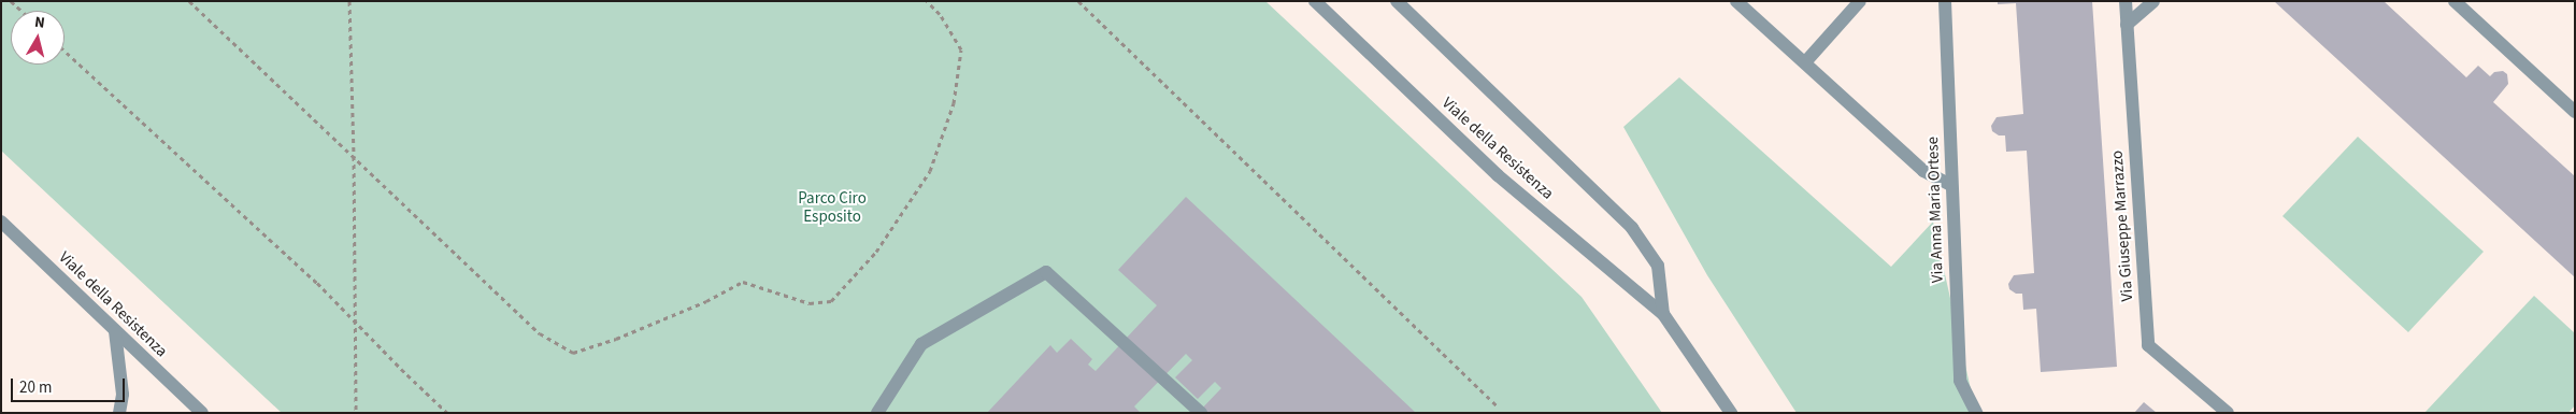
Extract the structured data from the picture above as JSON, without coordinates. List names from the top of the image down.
{
  "streets": {
    "street": ["Viale della Resistenza", "Via Anna Maria Ortese", "Via Giuseppe Marrazzo"]
  },
  "parks": ["Parco Ciro Esposito"],
  "scale_bar": "20 m",
  "north": "top"
}
